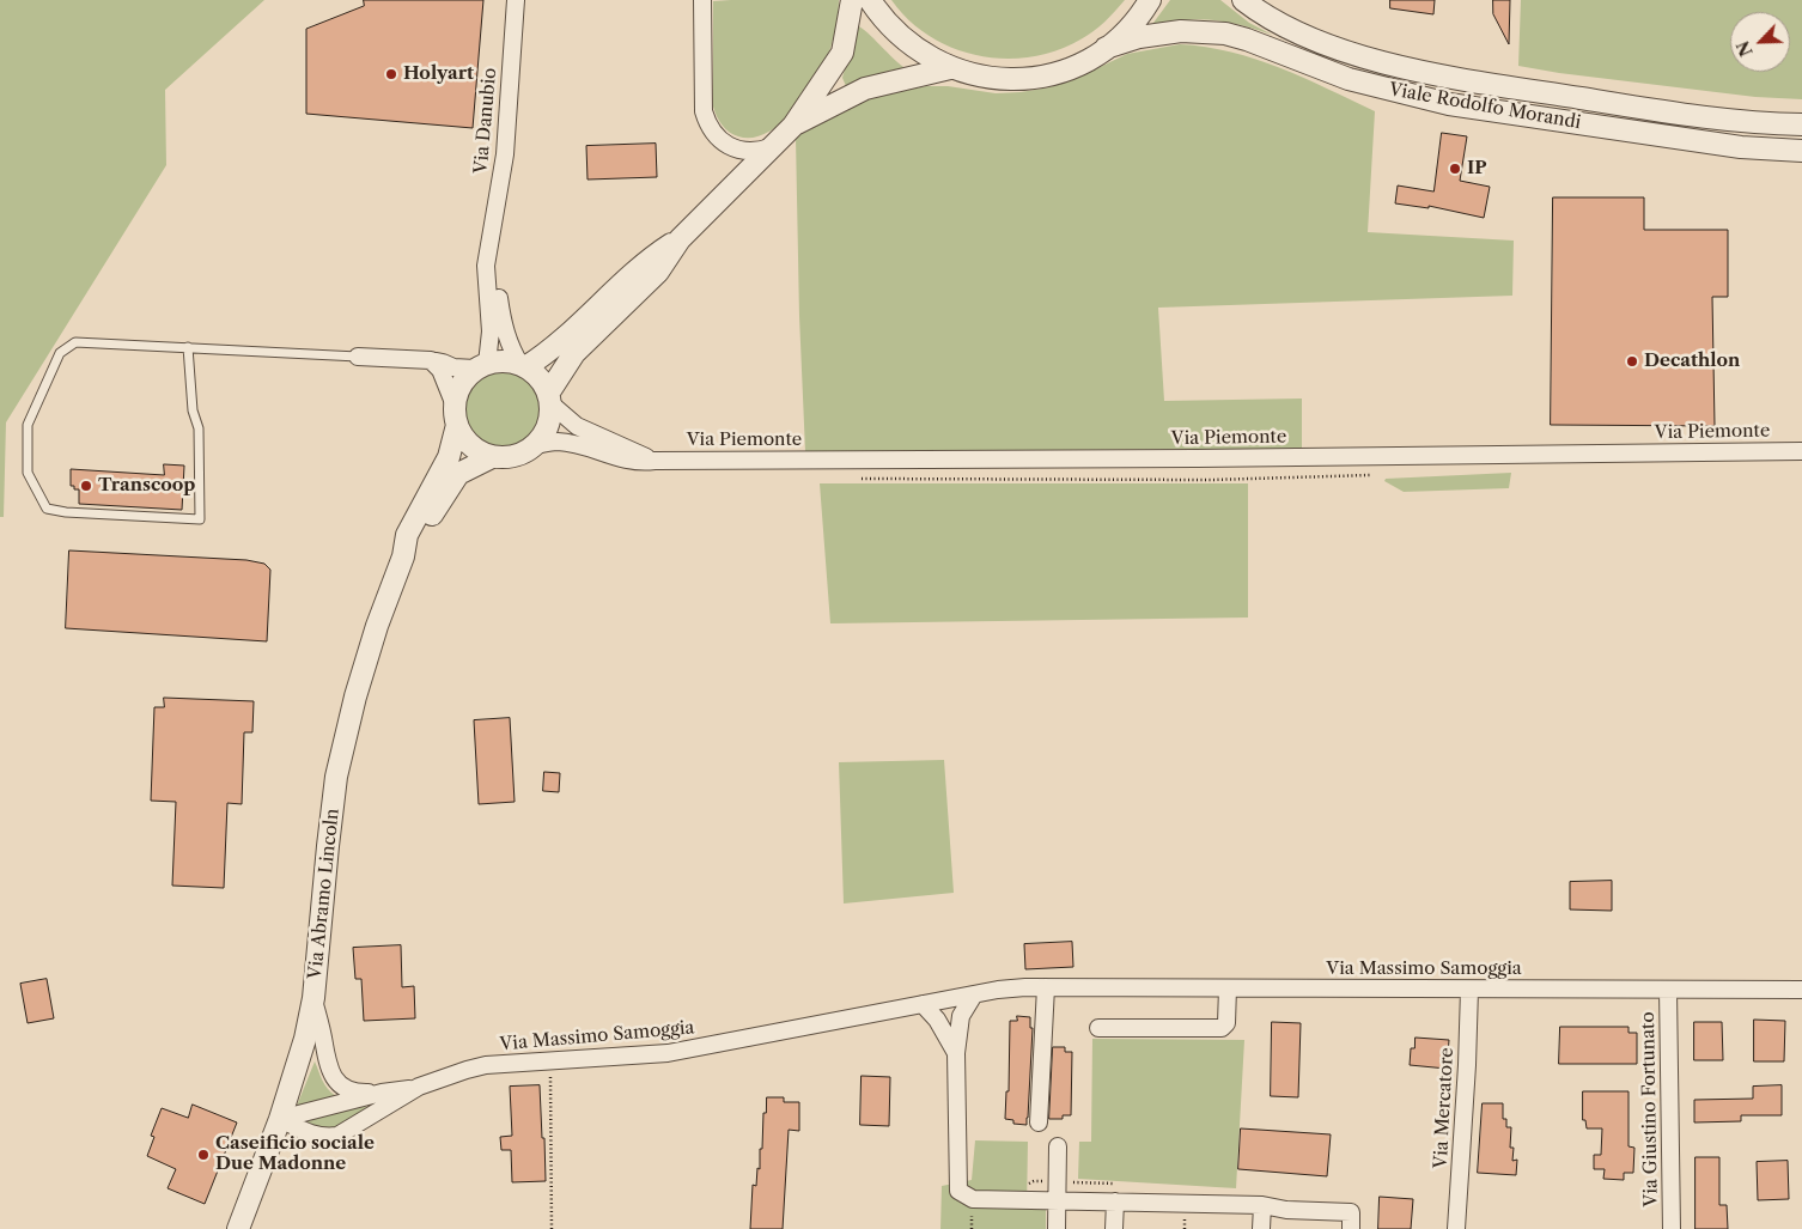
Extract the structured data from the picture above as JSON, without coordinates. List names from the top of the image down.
{
  "streets": {
    "street": [
      "Viale Rodolfo Morandi",
      "Via Danubio",
      "Via Piemonte",
      "Via Abramo Lincoln",
      "Via Massimo Samoggia",
      "Via Mercatore",
      "Via Giustino Fortunato"
    ]
  },
  "crossings": [
    ["Via Danubio", "Via Piemonte"],
    ["Via Danubio", "Via Abramo Lincoln"],
    ["Via Piemonte", "Via Abramo Lincoln"],
    ["Via Abramo Lincoln", "Via Massimo Samoggia"],
    ["Via Massimo Samoggia", "Via Mercatore"],
    ["Via Massimo Samoggia", "Via Giustino Fortunato"]
  ],
  "places": [
    "Holyart",
    "IP",
    "Decathlon",
    "Transcoop",
    "Caseificio sociale Due Madonne"
  ],
  "north": "bottom left"
}
